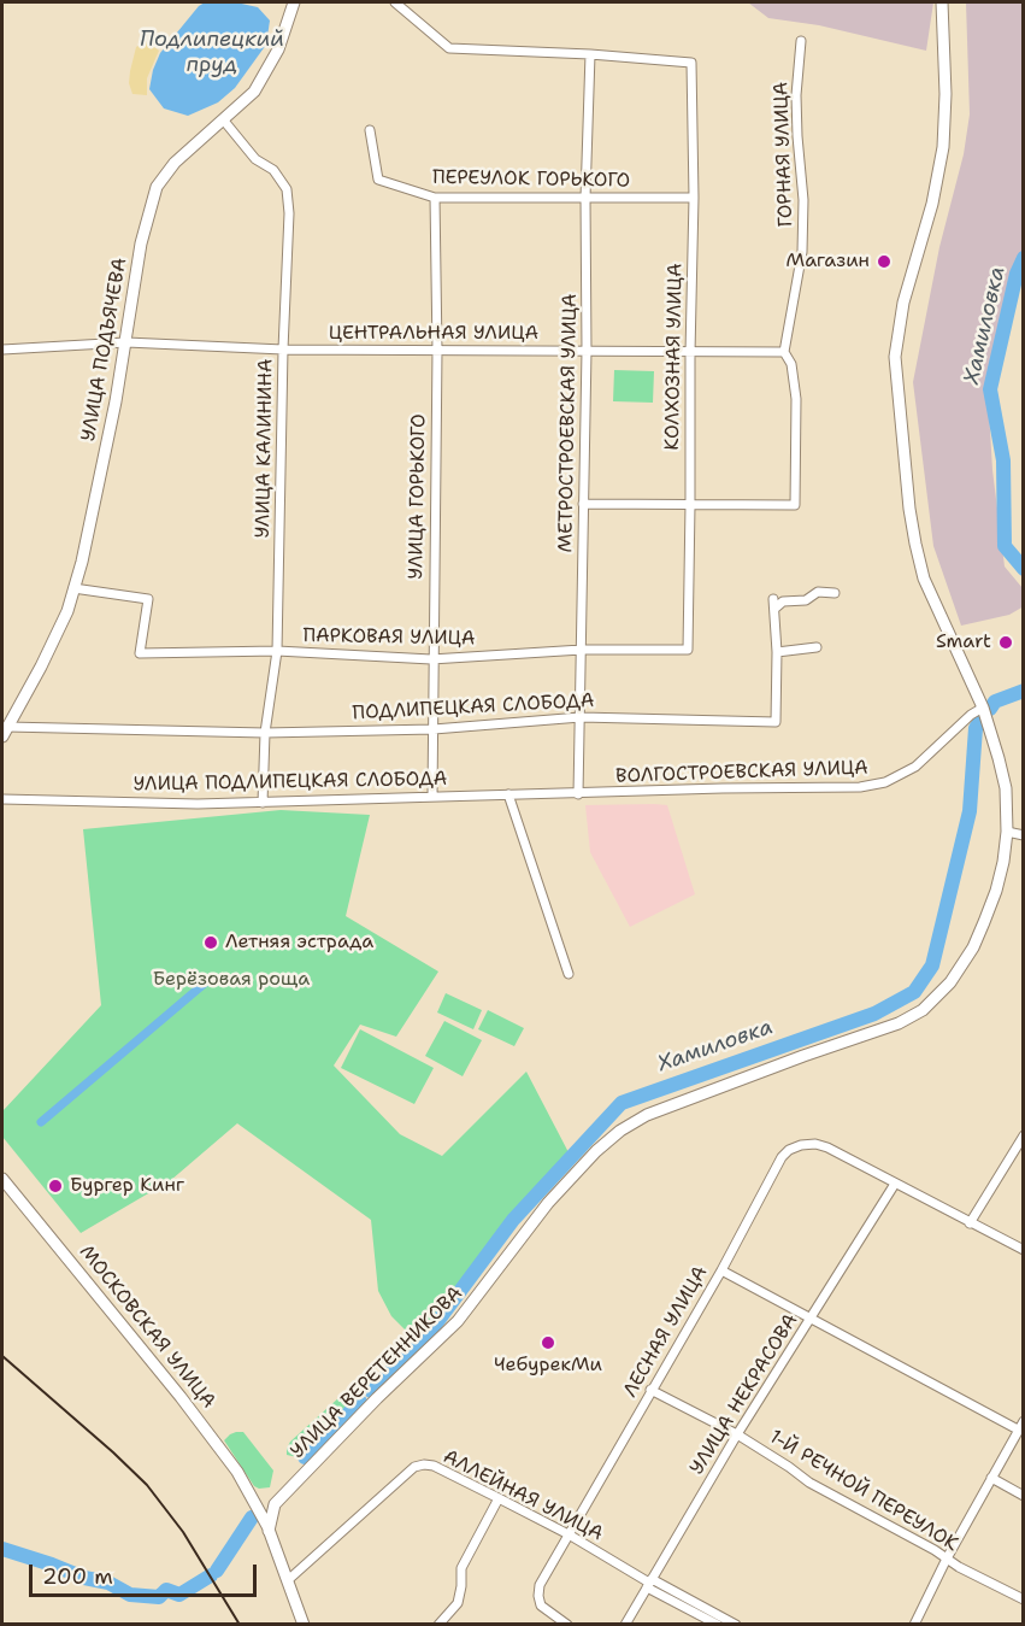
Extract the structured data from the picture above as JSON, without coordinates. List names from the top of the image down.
{
  "streets": {
    "main road": ["УЛИЦА ПОДЪЯЧЕВА", "МОСКОВСКАЯ УЛИЦА", "УЛИЦА ВЕРЕТЕННИКОВА"],
    "street": [
      "ГОРНАЯ УЛИЦА",
      "ПЕРЕУЛОК ГОРЬКОГО",
      "ЦЕНТРАЛЬНАЯ УЛИЦА",
      "КОЛХОЗНАЯ УЛИЦА",
      "МЕТРОСТРОЕВСКАЯ УЛИЦА",
      "УЛИЦА КАЛИНИНА",
      "УЛИЦА ГОРЬКОГО",
      "ПАРКОВАЯ УЛИЦА",
      "ПОДЛИПЕЦКАЯ СЛОБОДА",
      "ВОЛГОСТРОЕВСКАЯ УЛИЦА",
      "УЛИЦА ПОДЛИПЕЦКАЯ СЛОБОДА",
      "ЛЕСНАЯ УЛИЦА",
      "УЛИЦА НЕКРАСОВА",
      "1-Й РЕЧНОЙ ПЕРЕУЛОК",
      "АЛЛЕЙНАЯ УЛИЦА"
    ]
  },
  "crossings": [
    ["ГОРНАЯ УЛИЦА", "ЦЕНТРАЛЬНАЯ УЛИЦА"],
    ["ПЕРЕУЛОК ГОРЬКОГО", "КОЛХОЗНАЯ УЛИЦА"],
    ["ПЕРЕУЛОК ГОРЬКОГО", "МЕТРОСТРОЕВСКАЯ УЛИЦА"],
    ["ПЕРЕУЛОК ГОРЬКОГО", "УЛИЦА ГОРЬКОГО"],
    ["ЦЕНТРАЛЬНАЯ УЛИЦА", "УЛИЦА ПОДЪЯЧЕВА"],
    ["ЦЕНТРАЛЬНАЯ УЛИЦА", "КОЛХОЗНАЯ УЛИЦА"],
    ["ЦЕНТРАЛЬНАЯ УЛИЦА", "МЕТРОСТРОЕВСКАЯ УЛИЦА"],
    ["ЦЕНТРАЛЬНАЯ УЛИЦА", "УЛИЦА КАЛИНИНА"],
    ["ЦЕНТРАЛЬНАЯ УЛИЦА", "УЛИЦА ГОРЬКОГО"],
    ["УЛИЦА ПОДЪЯЧЕВА", "УЛИЦА КАЛИНИНА"],
    ["УЛИЦА ПОДЪЯЧЕВА", "ПАРКОВАЯ УЛИЦА"],
    ["УЛИЦА ПОДЪЯЧЕВА", "ПОДЛИПЕЦКАЯ СЛОБОДА"],
    ["КОЛХОЗНАЯ УЛИЦА", "МЕТРОСТРОЕВСКАЯ УЛИЦА"],
    ["КОЛХОЗНАЯ УЛИЦА", "ПАРКОВАЯ УЛИЦА"],
    ["МЕТРОСТРОЕВСКАЯ УЛИЦА", "ПАРКОВАЯ УЛИЦА"],
    ["МЕТРОСТРОЕВСКАЯ УЛИЦА", "ПОДЛИПЕЦКАЯ СЛОБОДА"],
    ["МЕТРОСТРОЕВСКАЯ УЛИЦА", "ВОЛГОСТРОЕВСКАЯ УЛИЦА"],
    ["МЕТРОСТРОЕВСКАЯ УЛИЦА", "УЛИЦА ПОДЛИПЕЦКАЯ СЛОБОДА"],
    ["УЛИЦА КАЛИНИНА", "ПАРКОВАЯ УЛИЦА"],
    ["УЛИЦА КАЛИНИНА", "ПОДЛИПЕЦКАЯ СЛОБОДА"],
    ["УЛИЦА КАЛИНИНА", "УЛИЦА ПОДЛИПЕЦКАЯ СЛОБОДА"],
    ["УЛИЦА ГОРЬКОГО", "ПАРКОВАЯ УЛИЦА"],
    ["УЛИЦА ГОРЬКОГО", "ПОДЛИПЕЦКАЯ СЛОБОДА"],
    ["УЛИЦА ГОРЬКОГО", "УЛИЦА ПОДЛИПЕЦКАЯ СЛОБОДА"],
    ["ВОЛГОСТРОЕВСКАЯ УЛИЦА", "УЛИЦА ПОДЛИПЕЦКАЯ СЛОБОДА"],
    ["ВОЛГОСТРОЕВСКАЯ УЛИЦА", "УЛИЦА ВЕРЕТЕННИКОВА"],
    ["МОСКОВСКАЯ УЛИЦА", "УЛИЦА ВЕРЕТЕННИКОВА"],
    ["МОСКОВСКАЯ УЛИЦА", "АЛЛЕЙНАЯ УЛИЦА"],
    ["ЛЕСНАЯ УЛИЦА", "УЛИЦА НЕКРАСОВА"],
    ["ЛЕСНАЯ УЛИЦА", "1-Й РЕЧНОЙ ПЕРЕУЛОК"],
    ["ЛЕСНАЯ УЛИЦА", "АЛЛЕЙНАЯ УЛИЦА"],
    ["УЛИЦА НЕКРАСОВА", "1-Й РЕЧНОЙ ПЕРЕУЛОК"],
    ["УЛИЦА НЕКРАСОВА", "АЛЛЕЙНАЯ УЛИЦА"]
  ],
  "water": ["Подлипецкий пруд", "Хамиловка"],
  "parks": ["Берёзовая роща"],
  "places": [
    "Магазин",
    "Smart",
    "Летняя эстрада",
    "Бургер Кинг",
    "ЧебурекМи"
  ],
  "scale_bar": "200 m"
}
